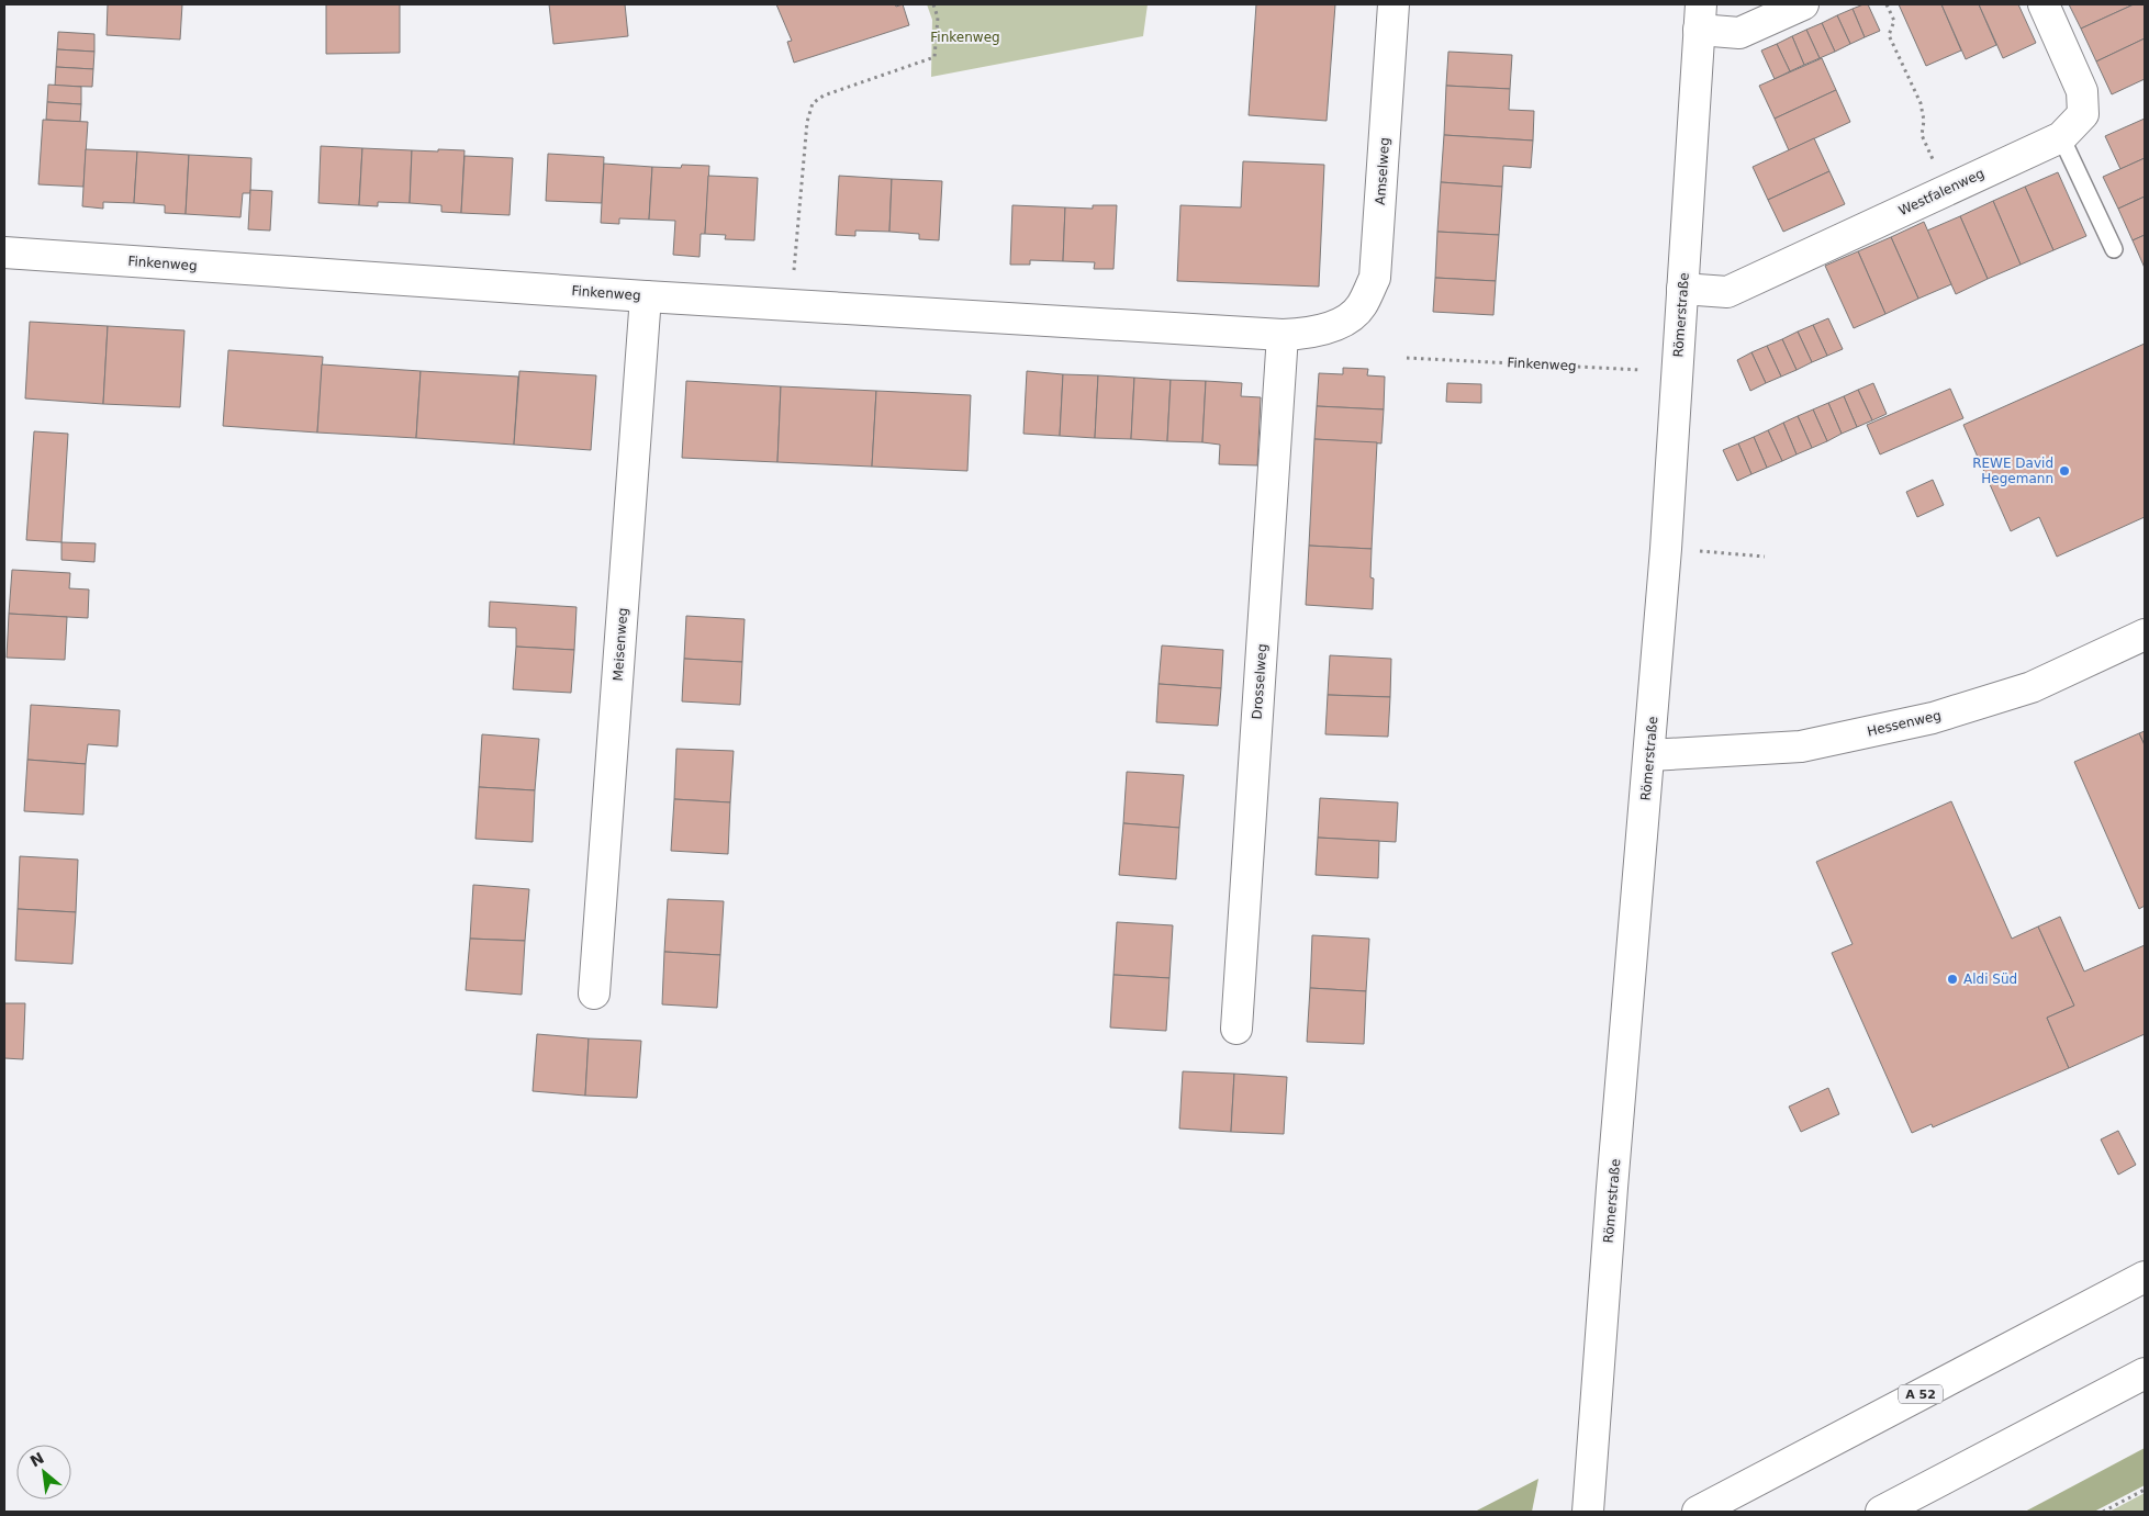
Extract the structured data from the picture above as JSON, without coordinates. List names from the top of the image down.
{
  "streets": {
    "main road": [
      "Amselweg",
      "Westfalenweg",
      "Finkenweg",
      "Römerstraße",
      "Meisenweg",
      "Drosselweg",
      "Hessenweg",
      "A 52"
    ]
  },
  "crossings": [
    ["Amselweg", "Finkenweg"],
    ["Westfalenweg", "Römerstraße"],
    ["Finkenweg", "Römerstraße"],
    ["Finkenweg", "Meisenweg"],
    ["Finkenweg", "Drosselweg"],
    ["Römerstraße", "Hessenweg"]
  ],
  "parks": ["Finkenweg"],
  "places": ["REWE David Hegemann", "Aldi Süd"],
  "north": "top left"
}
